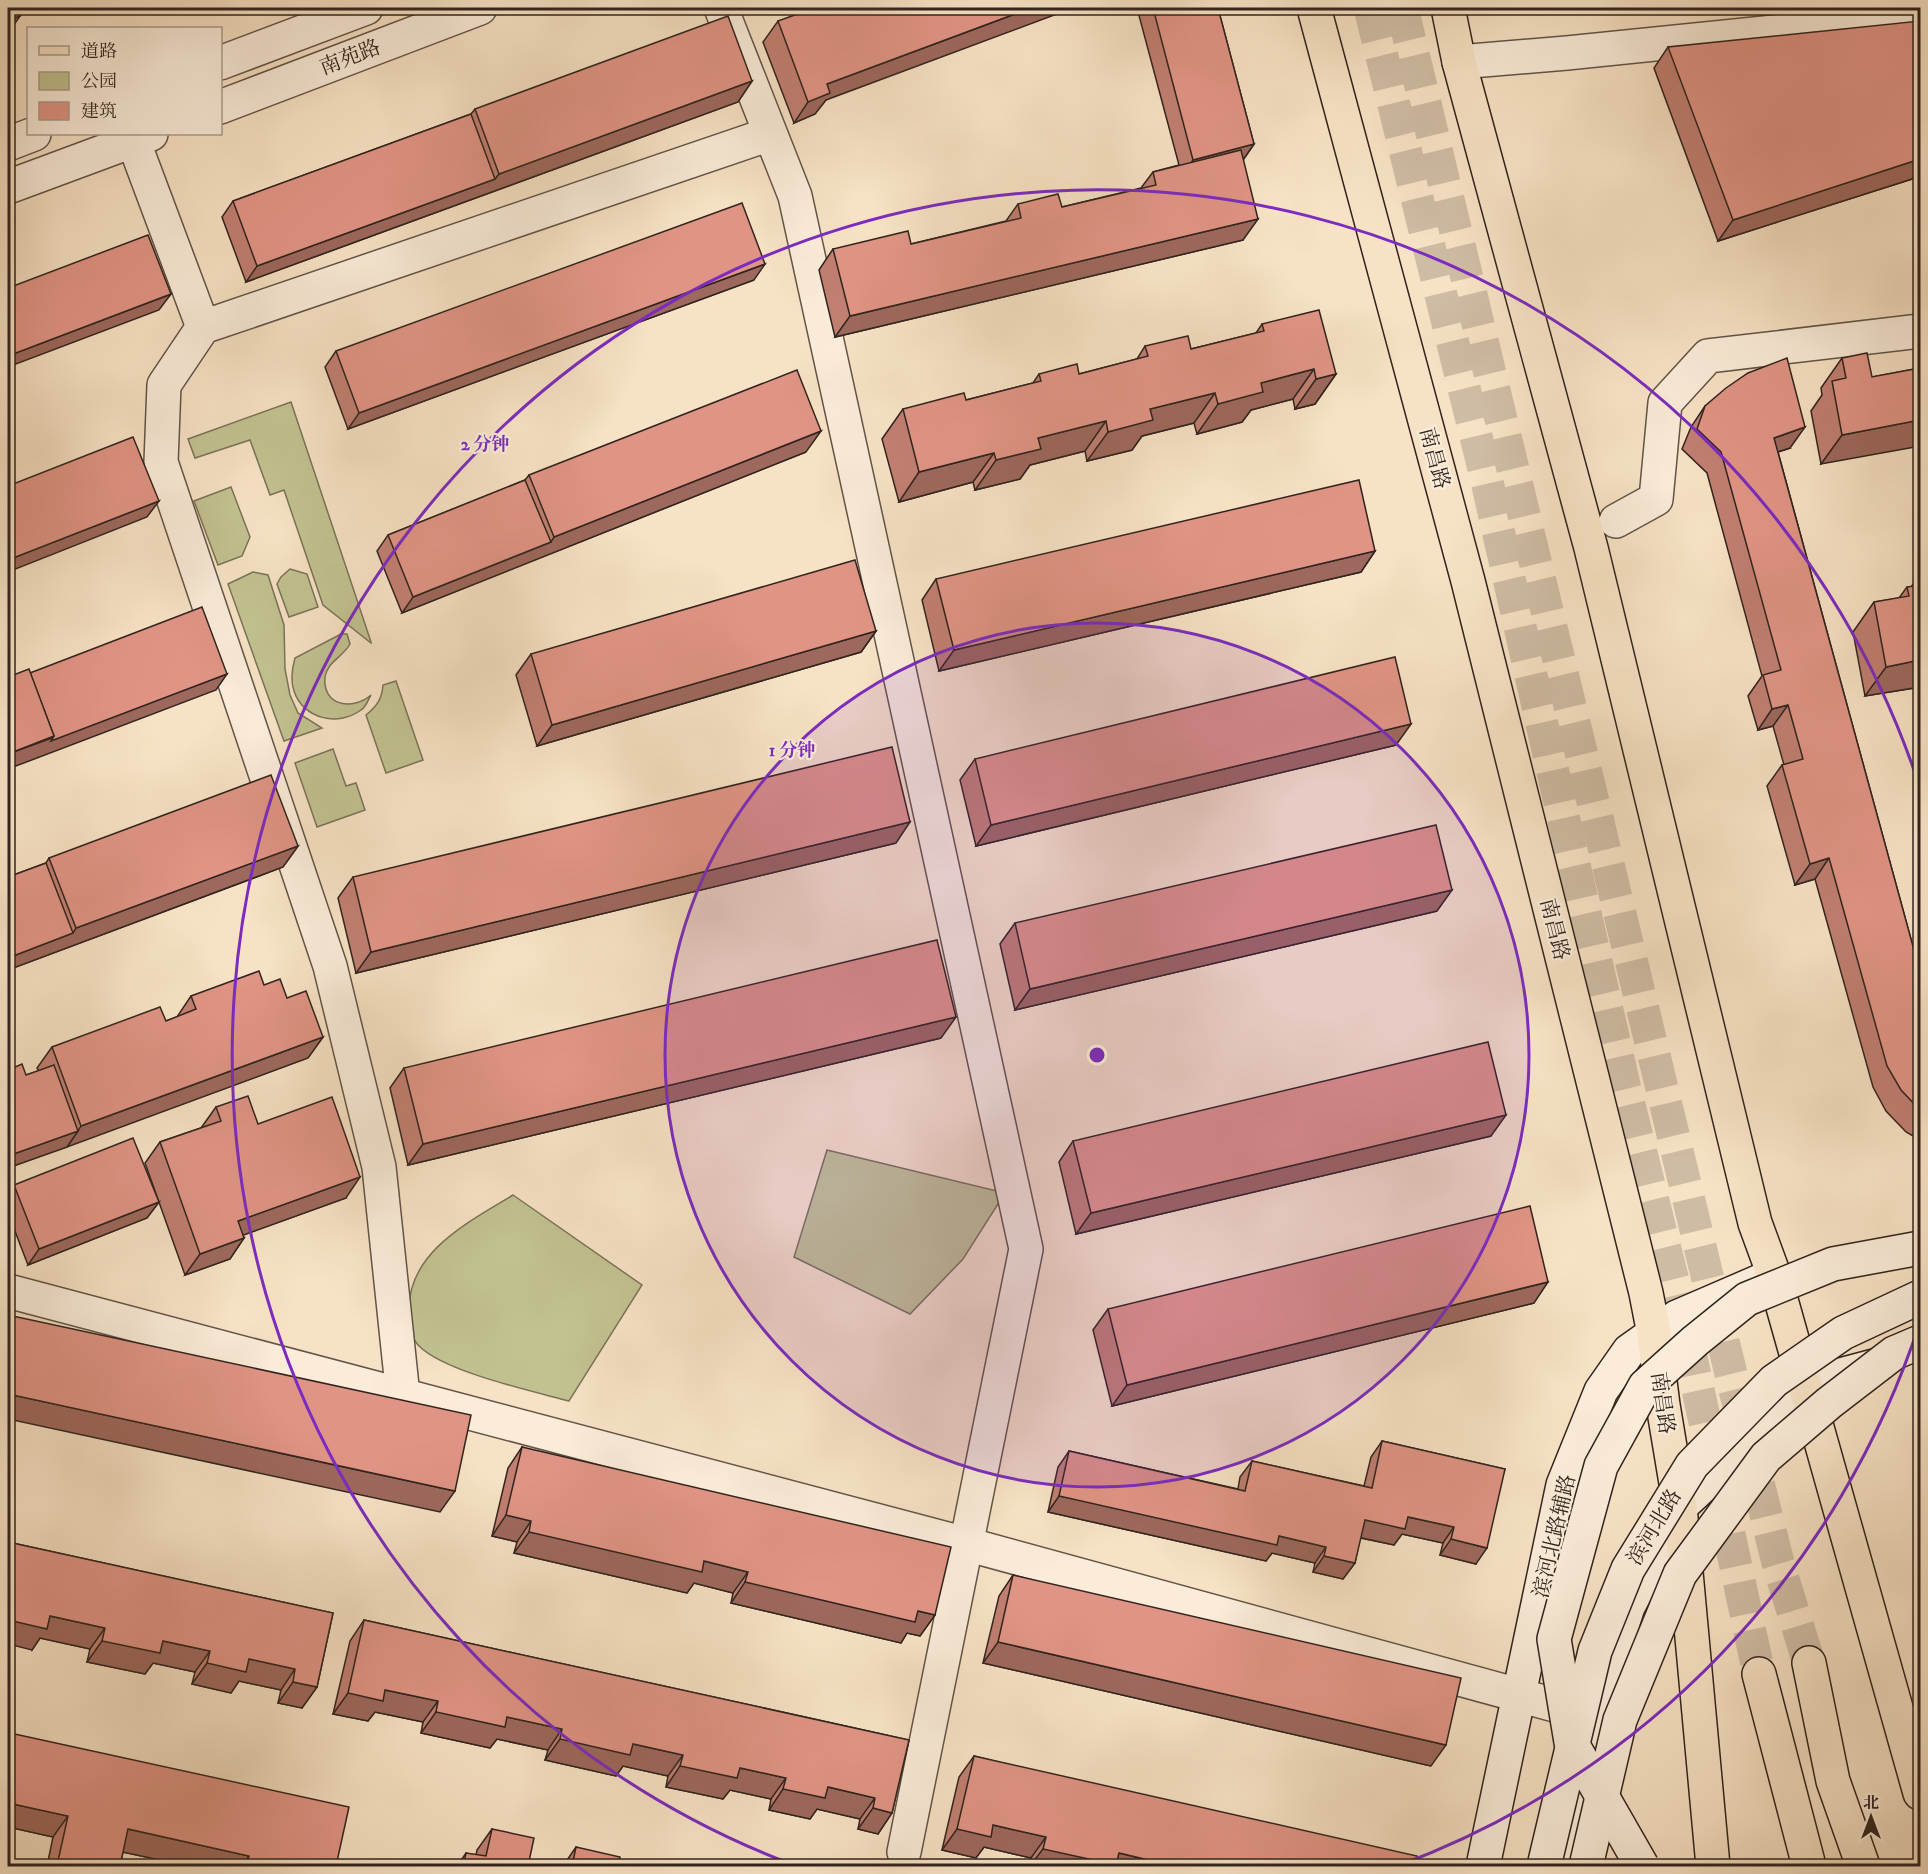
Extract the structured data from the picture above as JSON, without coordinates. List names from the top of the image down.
{
  "streets": {
    "main road": ["南昌路"],
    "street": ["南苑路", "滨河北路", "滨河北路辅路"]
  },
  "crossings": [
    ["南昌路", "滨河北路辅路"]
  ],
  "legend": ["道路", "公园", "建筑"],
  "north": "top",
  "rings": ["2 分钟", "1 分钟"]
}
